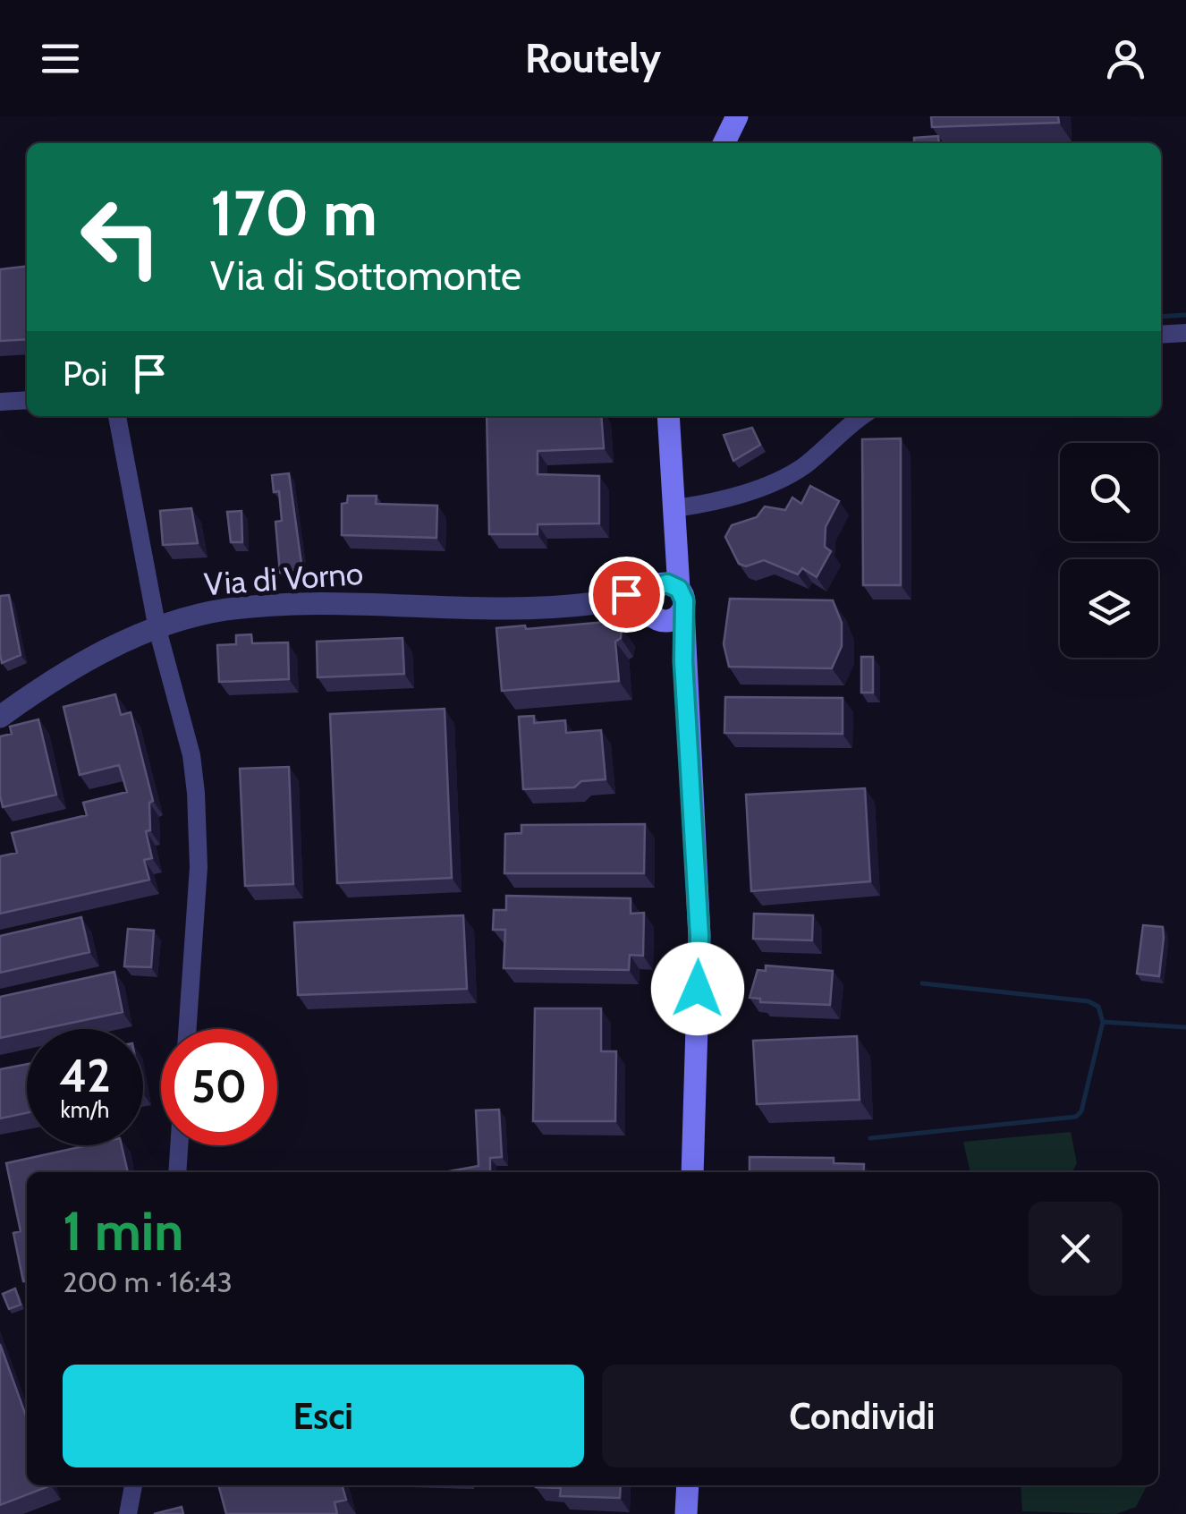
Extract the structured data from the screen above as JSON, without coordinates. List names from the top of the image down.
{
  "streets": {
    "street": ["Via di Vorno"]
  },
  "page": {
    "header": "Routely",
    "turn": ["170 m", "Via di Sottomonte"],
    "then": "Poi",
    "speed": "42 km/h",
    "limit": "50",
    "heading": ["1 min", "200 m · 16:43"],
    "buttons": ["Esci", "Condividi"]
  }
}
